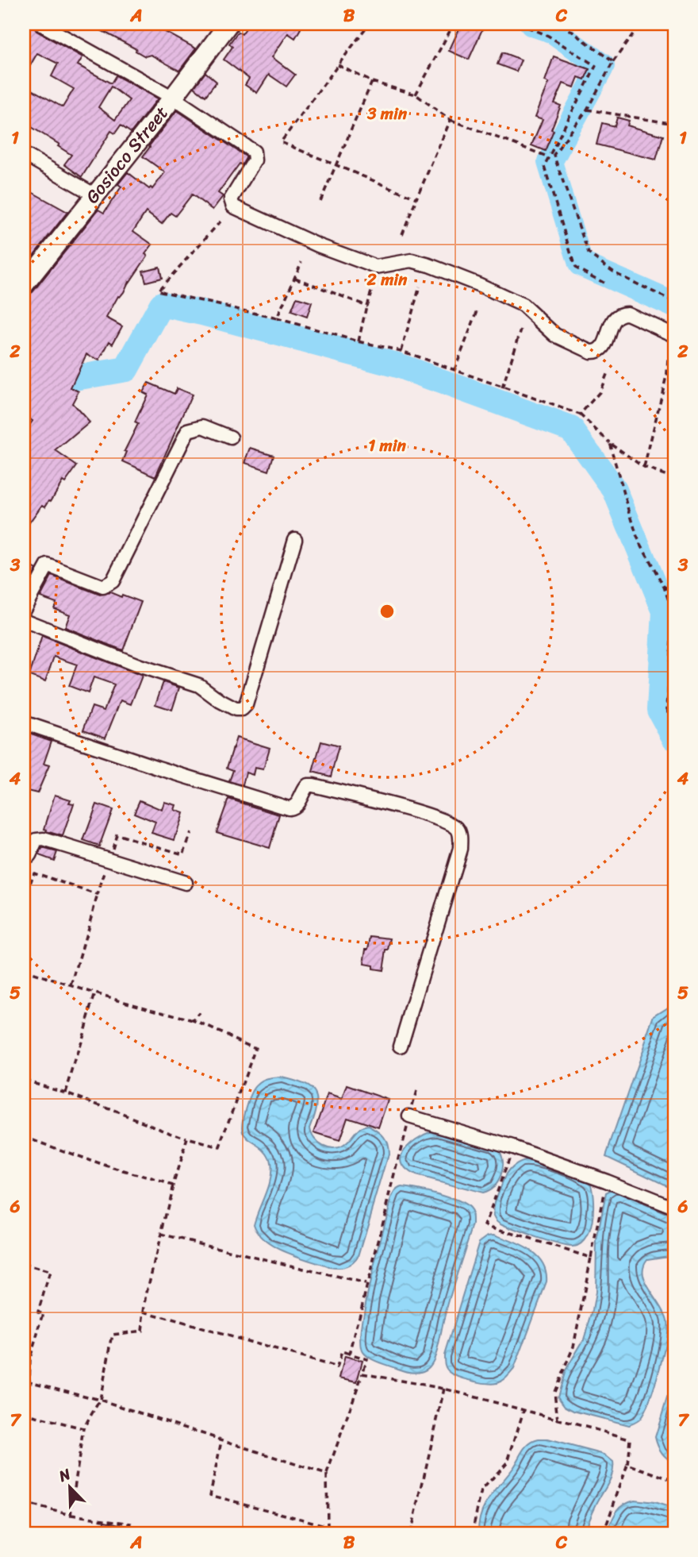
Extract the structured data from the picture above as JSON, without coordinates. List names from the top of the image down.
{
  "streets": {
    "street": ["Gosioco Street"]
  },
  "north": "top left",
  "grid": {
    "columns": ["A", "B", "C"],
    "rows": [
      "1",
      "2",
      "3",
      "4",
      "5",
      "6",
      "7"
    ]
  },
  "rings": ["3 min", "2 min", "1 min"]
}
